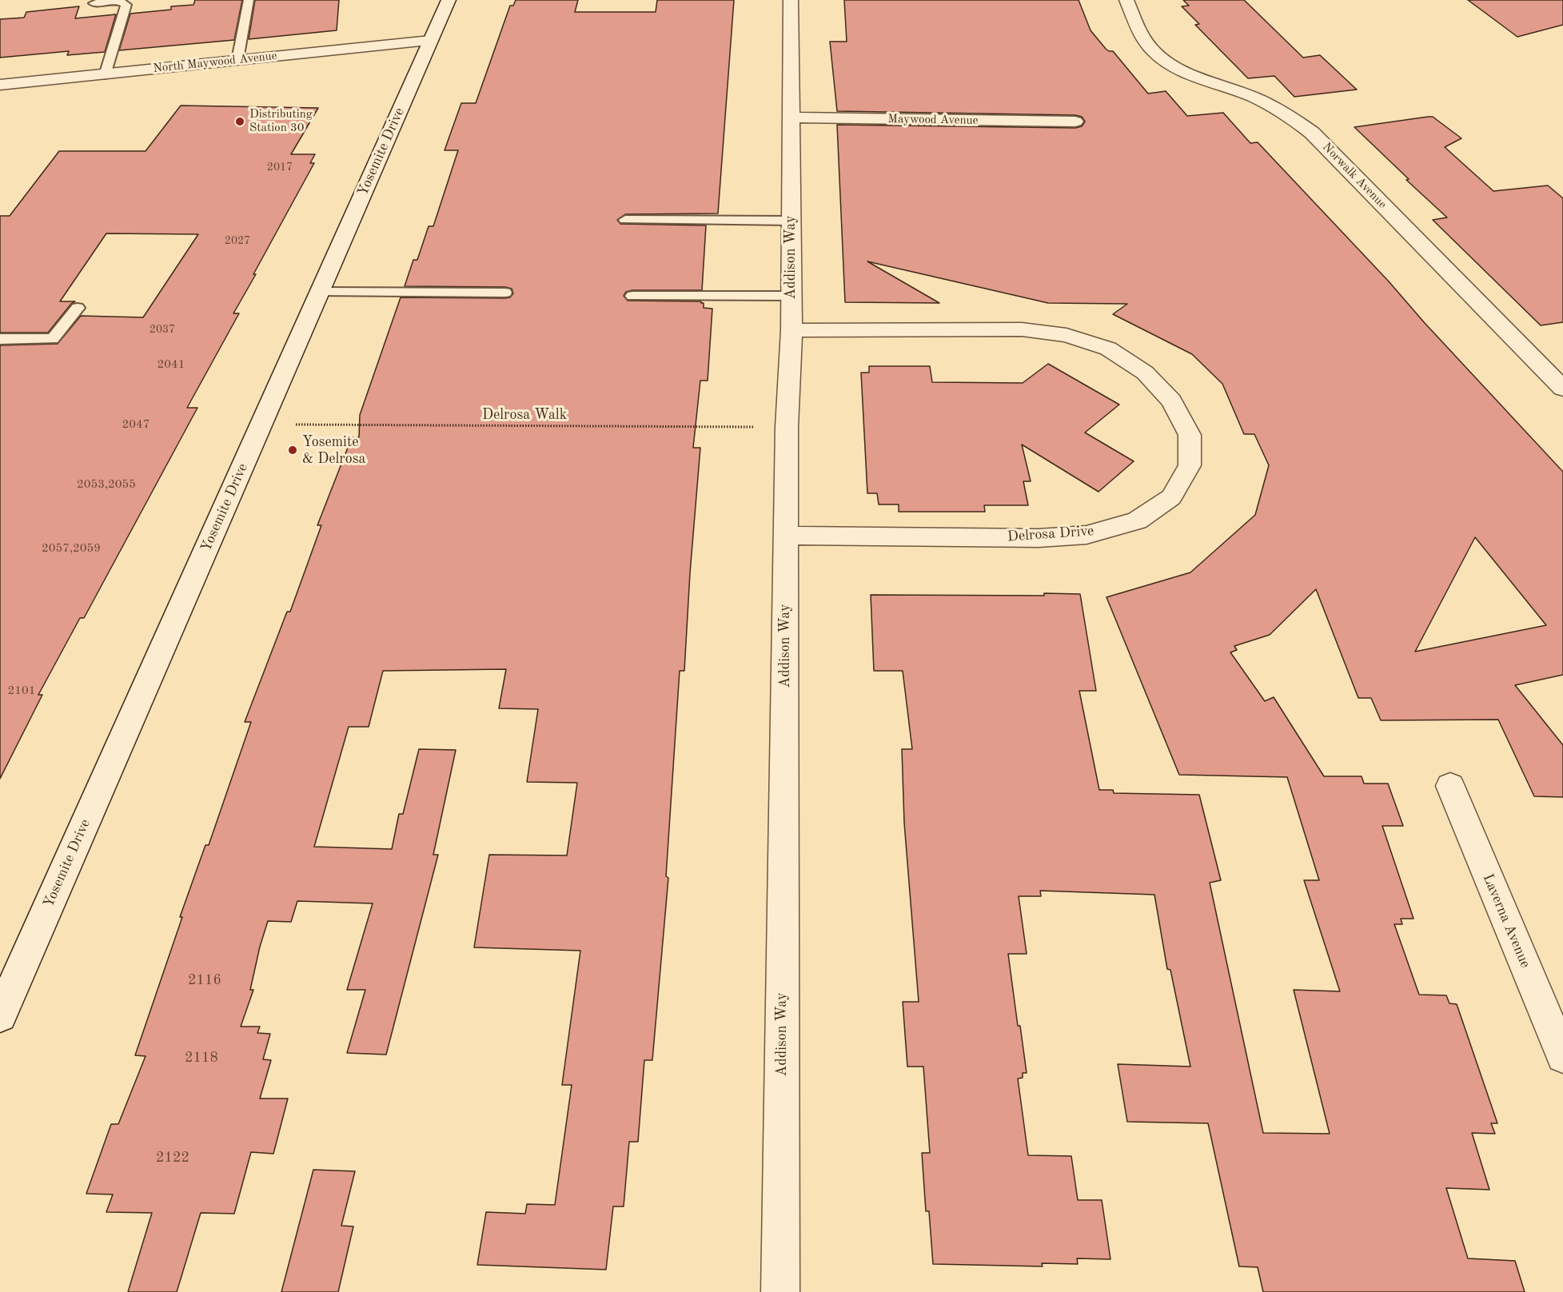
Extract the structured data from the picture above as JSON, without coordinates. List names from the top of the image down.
{
  "streets": {
    "street": [
      "North Maywood Avenue",
      "Maywood Avenue",
      "Yosemite Drive",
      "Norwalk Avenue",
      "Addison Way",
      "Delrosa Drive",
      "Laverna Avenue"
    ],
    "path": ["Delrosa Walk"]
  },
  "crossings": [
    ["North Maywood Avenue", "Yosemite Drive"],
    ["Maywood Avenue", "Addison Way"],
    ["Yosemite Drive", "Delrosa Walk"],
    ["Addison Way", "Delrosa Walk"],
    ["Addison Way", "Delrosa Drive"]
  ],
  "places": ["Distributing Station 30", "Yosemite & Delrosa"],
  "house_numbers": [
    "2017",
    "2027",
    "2037",
    "2041",
    "2047",
    "2053,2055",
    "2057,2059",
    "2101",
    "2116",
    "2118",
    "2122"
  ]
}
